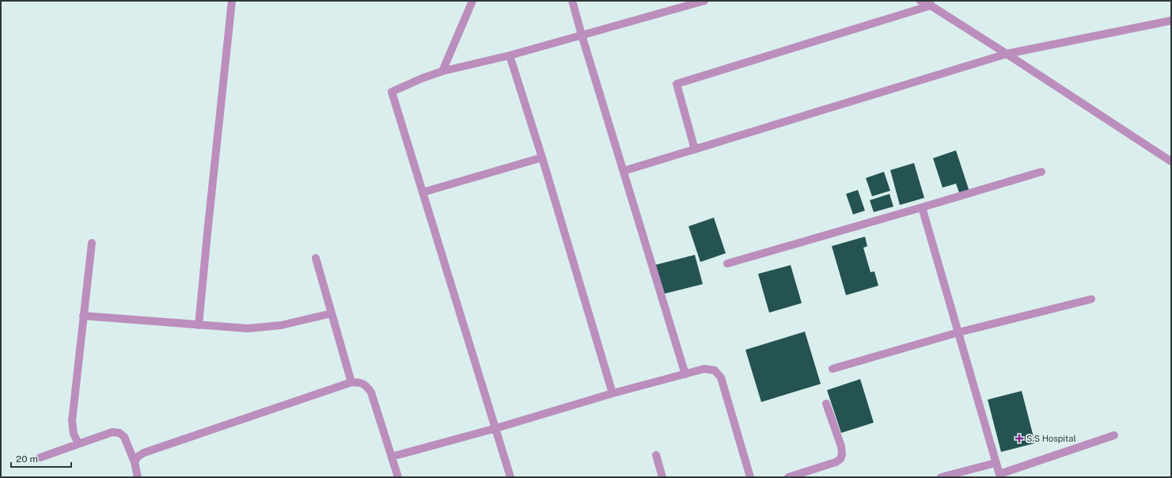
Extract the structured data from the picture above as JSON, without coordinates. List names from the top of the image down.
{
  "places": {
    "health": ["S.S Hospital"]
  },
  "scale_bar": "20 m"
}
